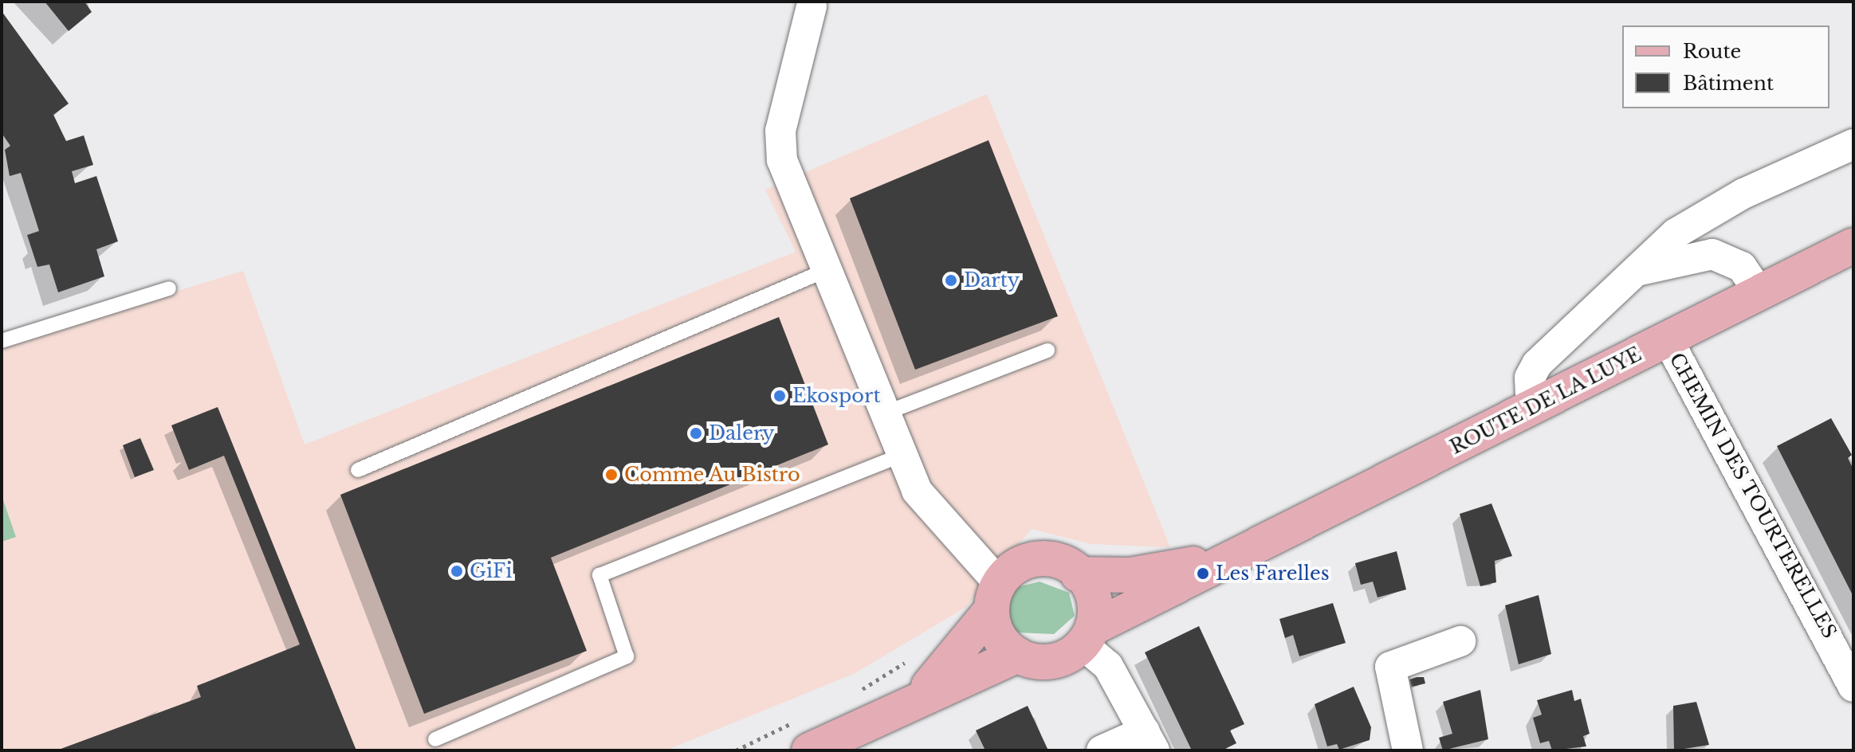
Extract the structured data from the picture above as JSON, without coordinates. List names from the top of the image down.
{
  "streets": {
    "main road": ["ROUTE DE LA LUYE"],
    "street": ["CHEMIN DES TOURTERELLES"]
  },
  "crossings": [
    ["ROUTE DE LA LUYE", "CHEMIN DES TOURTERELLES"]
  ],
  "places": [
    "Darty",
    "Ekosport",
    "Dalery",
    "Comme Au Bistro",
    "GiFi",
    "Les Farelles"
  ],
  "legend": ["Route", "Bâtiment"]
}
